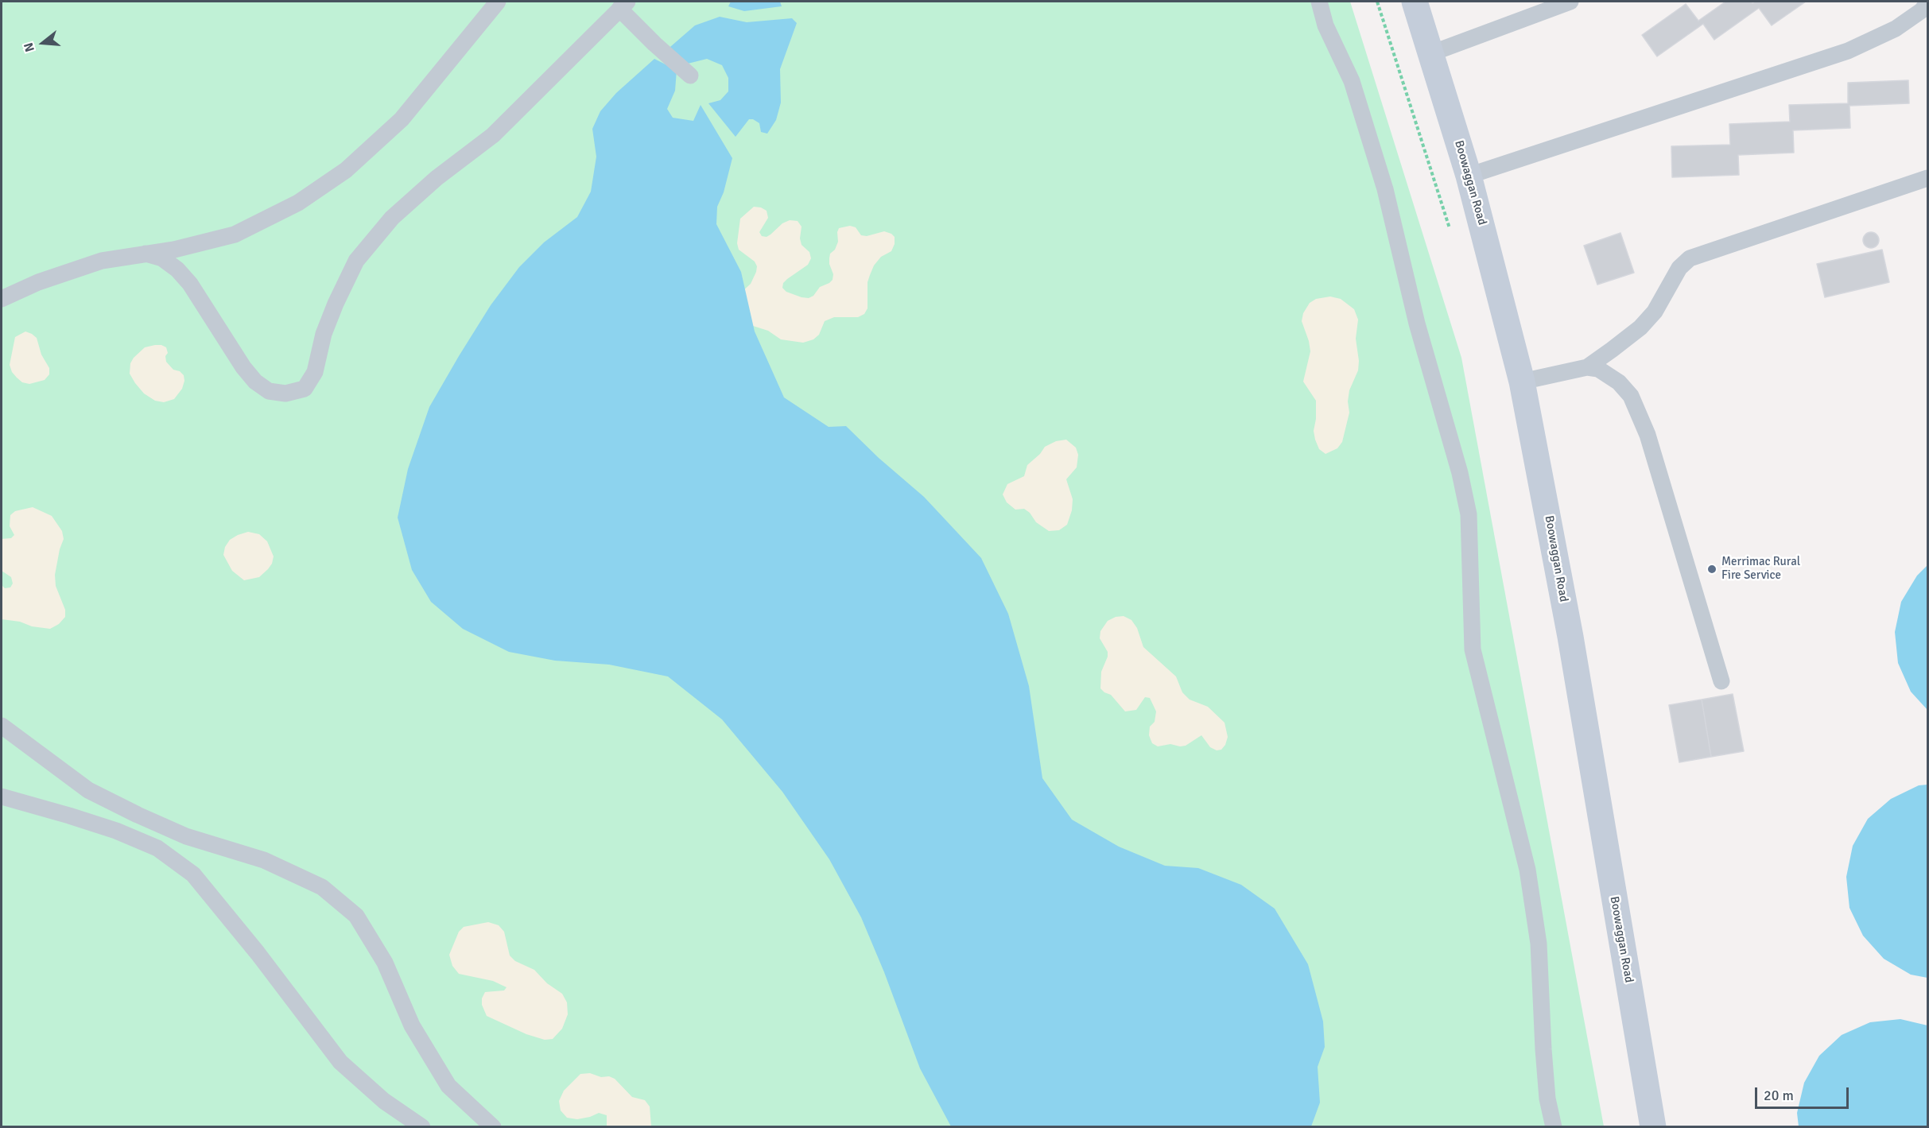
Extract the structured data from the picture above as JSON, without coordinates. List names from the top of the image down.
{
  "streets": {
    "main road": ["Boowaggan Road"]
  },
  "places": ["Merrimac Rural Fire Service"],
  "scale_bar": "20 m",
  "north": "left"
}
